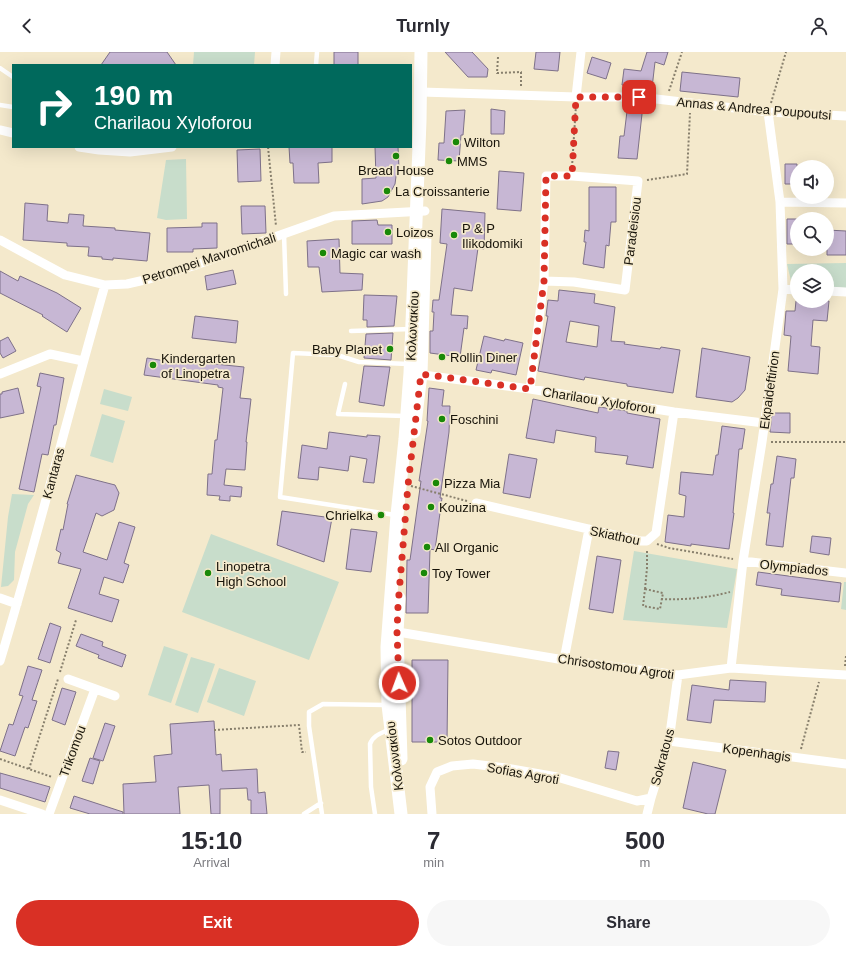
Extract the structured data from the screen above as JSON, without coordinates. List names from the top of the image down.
{
  "streets": {
    "main road": ["Κολωνακίου"],
    "street": [
      "Annas & Andrea Poupoutsi",
      "Paradeisiou",
      "Petrompei Mavromichali",
      "Ekpaideftirion",
      "Charilaou Xyloforou",
      "Kantaras",
      "Skiathou",
      "Olympiados",
      "Chrisostomou Agroti",
      "Trikomou",
      "Kopenhagis",
      "Sokratous",
      "Sofias Agroti"
    ]
  },
  "crossings": [
    ["Annas & Andrea Poupoutsi", "Κολωνακίου"],
    ["Annas & Andrea Poupoutsi", "Ekpaideftirion"],
    ["Petrompei Mavromichali", "Κολωνακίου"],
    ["Petrompei Mavromichali", "Kantaras"],
    ["Κολωνακίου", "Charilaou Xyloforou"],
    ["Κολωνακίου", "Chrisostomou Agroti"],
    ["Ekpaideftirion", "Charilaou Xyloforou"],
    ["Ekpaideftirion", "Olympiados"],
    ["Ekpaideftirion", "Chrisostomou Agroti"],
    ["Charilaou Xyloforou", "Skiathou"],
    ["Chrisostomou Agroti", "Sokratous"],
    ["Kopenhagis", "Sokratous"],
    ["Sokratous", "Sofias Agroti"]
  ],
  "places": [
    "Wilton",
    "Bread House",
    "MMS",
    "La Croissanterie",
    "Loizos",
    "P & P Ilikodomiki",
    "Magic car wash",
    "Baby Planet",
    "Rollin Diner",
    "Kindergarten of Linopetra",
    "Foschini",
    "Pizza Mia",
    "Kouzina",
    "Chrielka",
    "All Organic",
    "Linopetra High School",
    "Toy Tower",
    "Sotos Outdoor"
  ],
  "page": {
    "header": "Turnly",
    "turn": ["190 m", "Charilaou Xyloforou"],
    "eta": [
      "15:10",
      "Arrival",
      "7",
      "min",
      "500",
      "m"
    ],
    "buttons": ["Exit", "Share"]
  }
}
